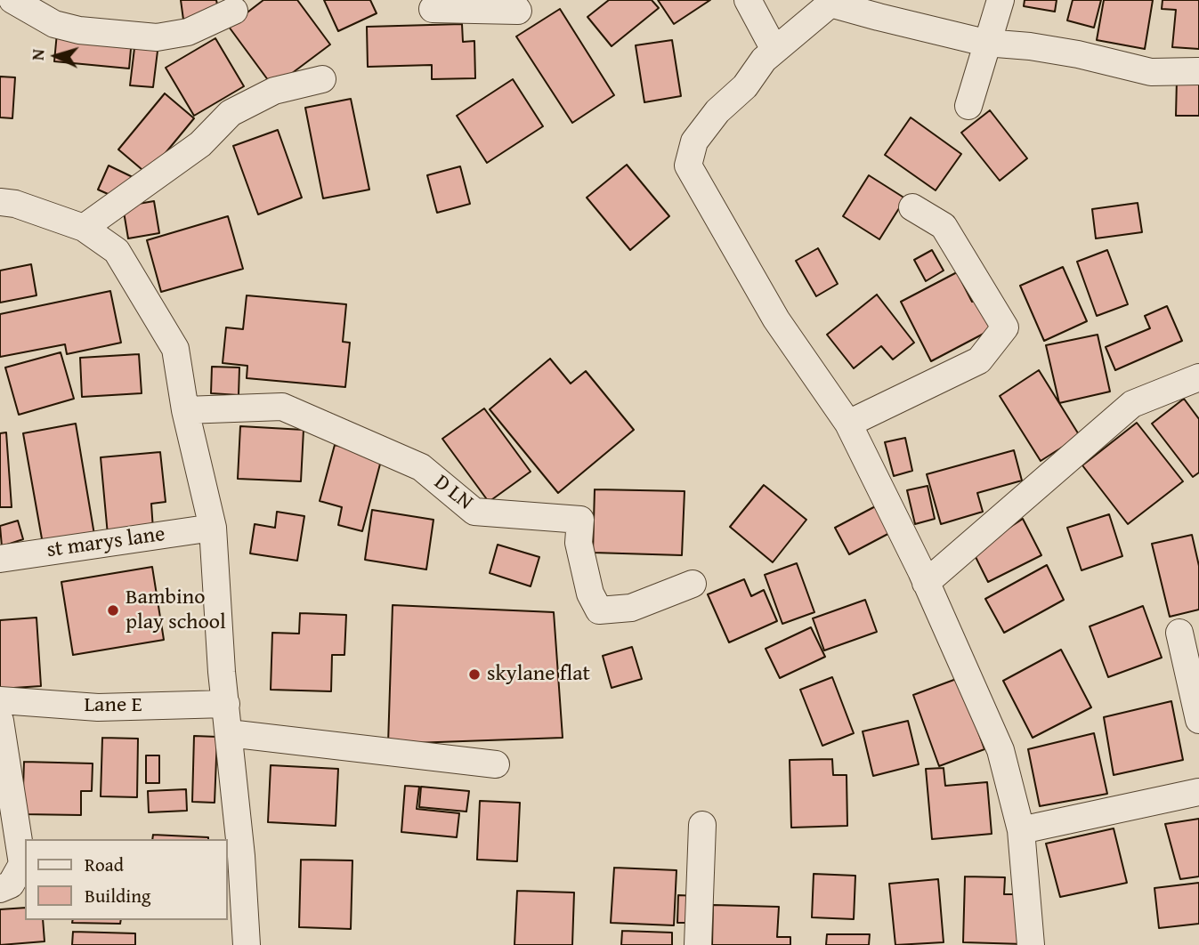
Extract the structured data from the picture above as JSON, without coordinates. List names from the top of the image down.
{
  "streets": {
    "street": ["D LN", "st marys lane", "Lane E"]
  },
  "places": ["Bambino play school", "skylane flat"],
  "legend": ["Road", "Building"],
  "north": "left"
}
